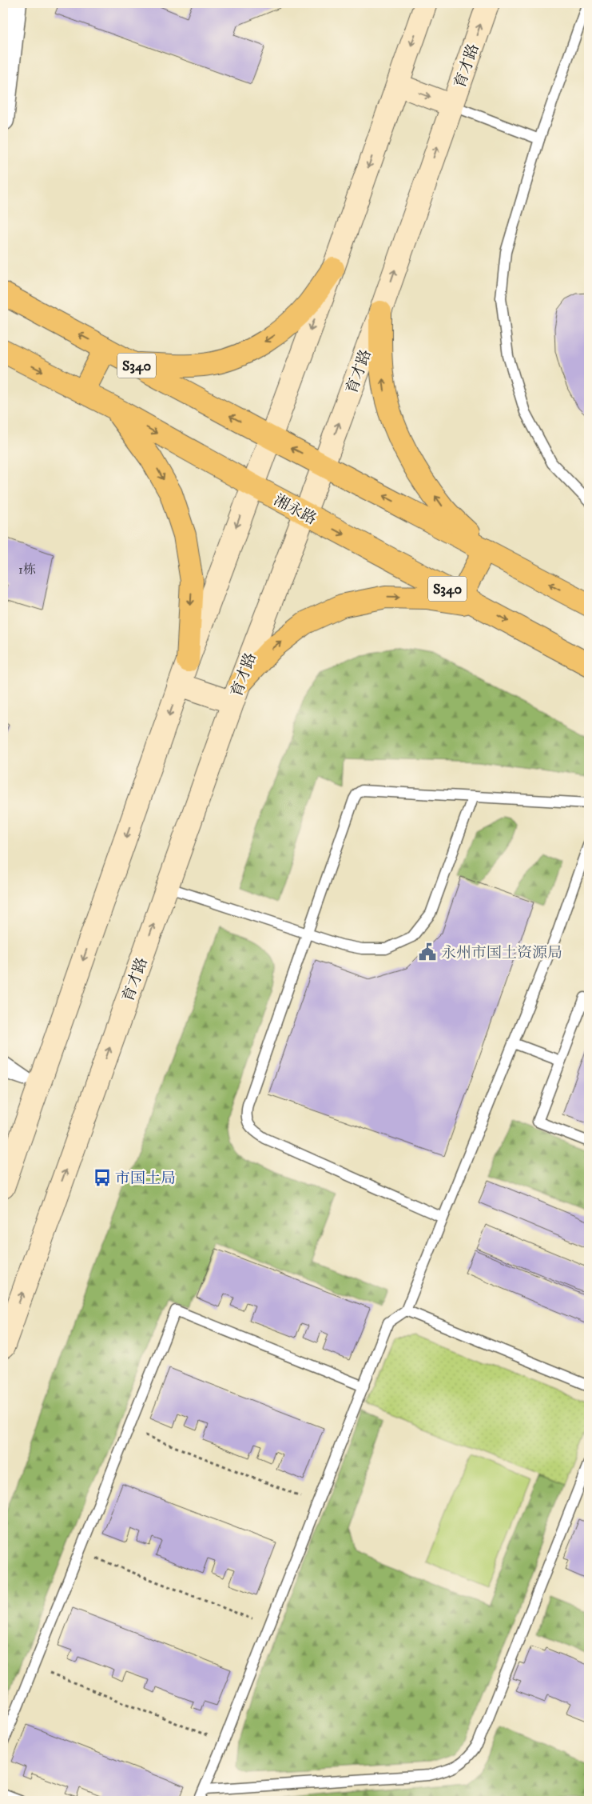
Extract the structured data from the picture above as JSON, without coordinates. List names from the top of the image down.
{
  "streets": {
    "main road": ["育才路", "S340", "湘永路"]
  },
  "crossings": [
    ["育才路", "S340"],
    ["育才路", "湘永路"]
  ],
  "places": {
    "public building": ["永州市国土资源局"],
    "bus stop": ["市国土局"]
  },
  "house_numbers": ["1栋"]
}
